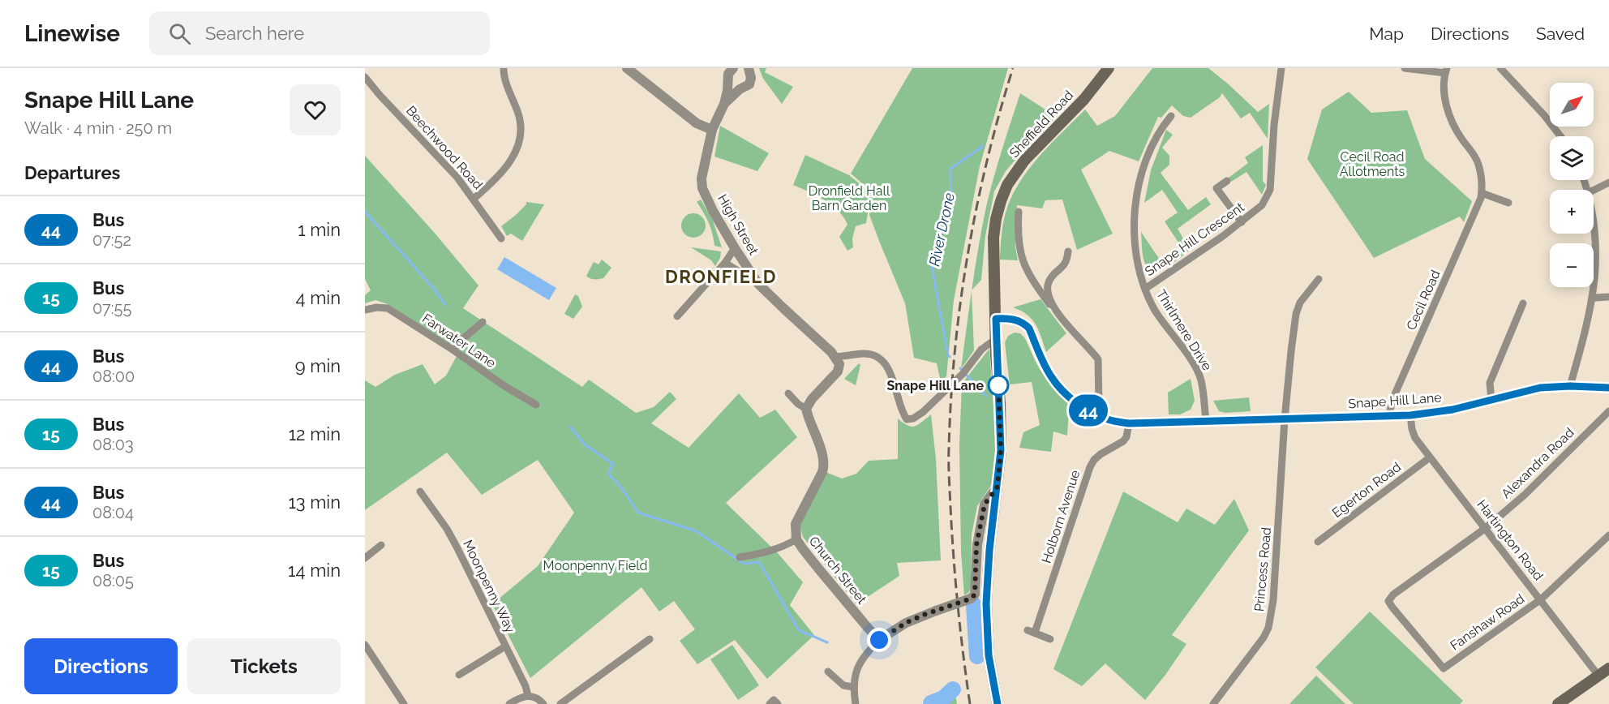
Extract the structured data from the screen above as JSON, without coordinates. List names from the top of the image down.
{
  "streets": {
    "main road": ["Sheffield Road"],
    "street": [
      "Beechwood Road",
      "High Street",
      "Snape Hill Crescent",
      "Cecil Road",
      "Thirlmere Drive",
      "Farwater Lane",
      "Snape Hill Lane",
      "Alexandra Road",
      "Egerton Road",
      "Holborn Avenue",
      "Hartington Road",
      "Princess Road",
      "Church Street",
      "Moonpenny Way",
      "Fanshaw Road"
    ]
  },
  "crossings": [
    ["Sheffield Road", "Snape Hill Lane"],
    ["Snape Hill Crescent", "Thirlmere Drive"],
    ["Cecil Road", "Snape Hill Lane"],
    ["Thirlmere Drive", "Snape Hill Lane"],
    ["Snape Hill Lane", "Holborn Avenue"],
    ["Snape Hill Lane", "Hartington Road"],
    ["Snape Hill Lane", "Princess Road"],
    ["Alexandra Road", "Hartington Road"],
    ["Alexandra Road", "Fanshaw Road"],
    ["Egerton Road", "Hartington Road"],
    ["Hartington Road", "Fanshaw Road"]
  ],
  "districts": ["DRONFIELD"],
  "water": ["River Drone"],
  "parks": ["Cecil Road Allotments", "Dronfield Hall Barn Garden", "Moonpenny Field"],
  "places": ["Snape Hill Lane"],
  "lines": ["bus line 44"],
  "north": "top right",
  "page": {
    "header": "Linewise",
    "search": "Search here",
    "nav": ["Map", "Directions", "Saved"],
    "heading": [
      ["Snape Hill Lane", "Walk · 4 min · 250 m"],
      "Departures"
    ],
    "on_map": "44",
    "map_buttons": ["+", "−"],
    "list": [
      {
        "mark": "44",
        "name": "Bus",
        "note": "07:52",
        "value": "1 min"
      },
      {
        "mark": "15",
        "name": "Bus",
        "note": "07:55",
        "value": "4 min"
      },
      {
        "mark": "44",
        "name": "Bus",
        "note": "08:00",
        "value": "9 min"
      },
      {
        "mark": "15",
        "name": "Bus",
        "note": "08:03",
        "value": "12 min"
      },
      {
        "mark": "44",
        "name": "Bus",
        "note": "08:04",
        "value": "13 min"
      },
      {
        "mark": "15",
        "name": "Bus",
        "note": "08:05",
        "value": "14 min"
      }
    ],
    "buttons": ["Directions", "Tickets"]
  }
}
